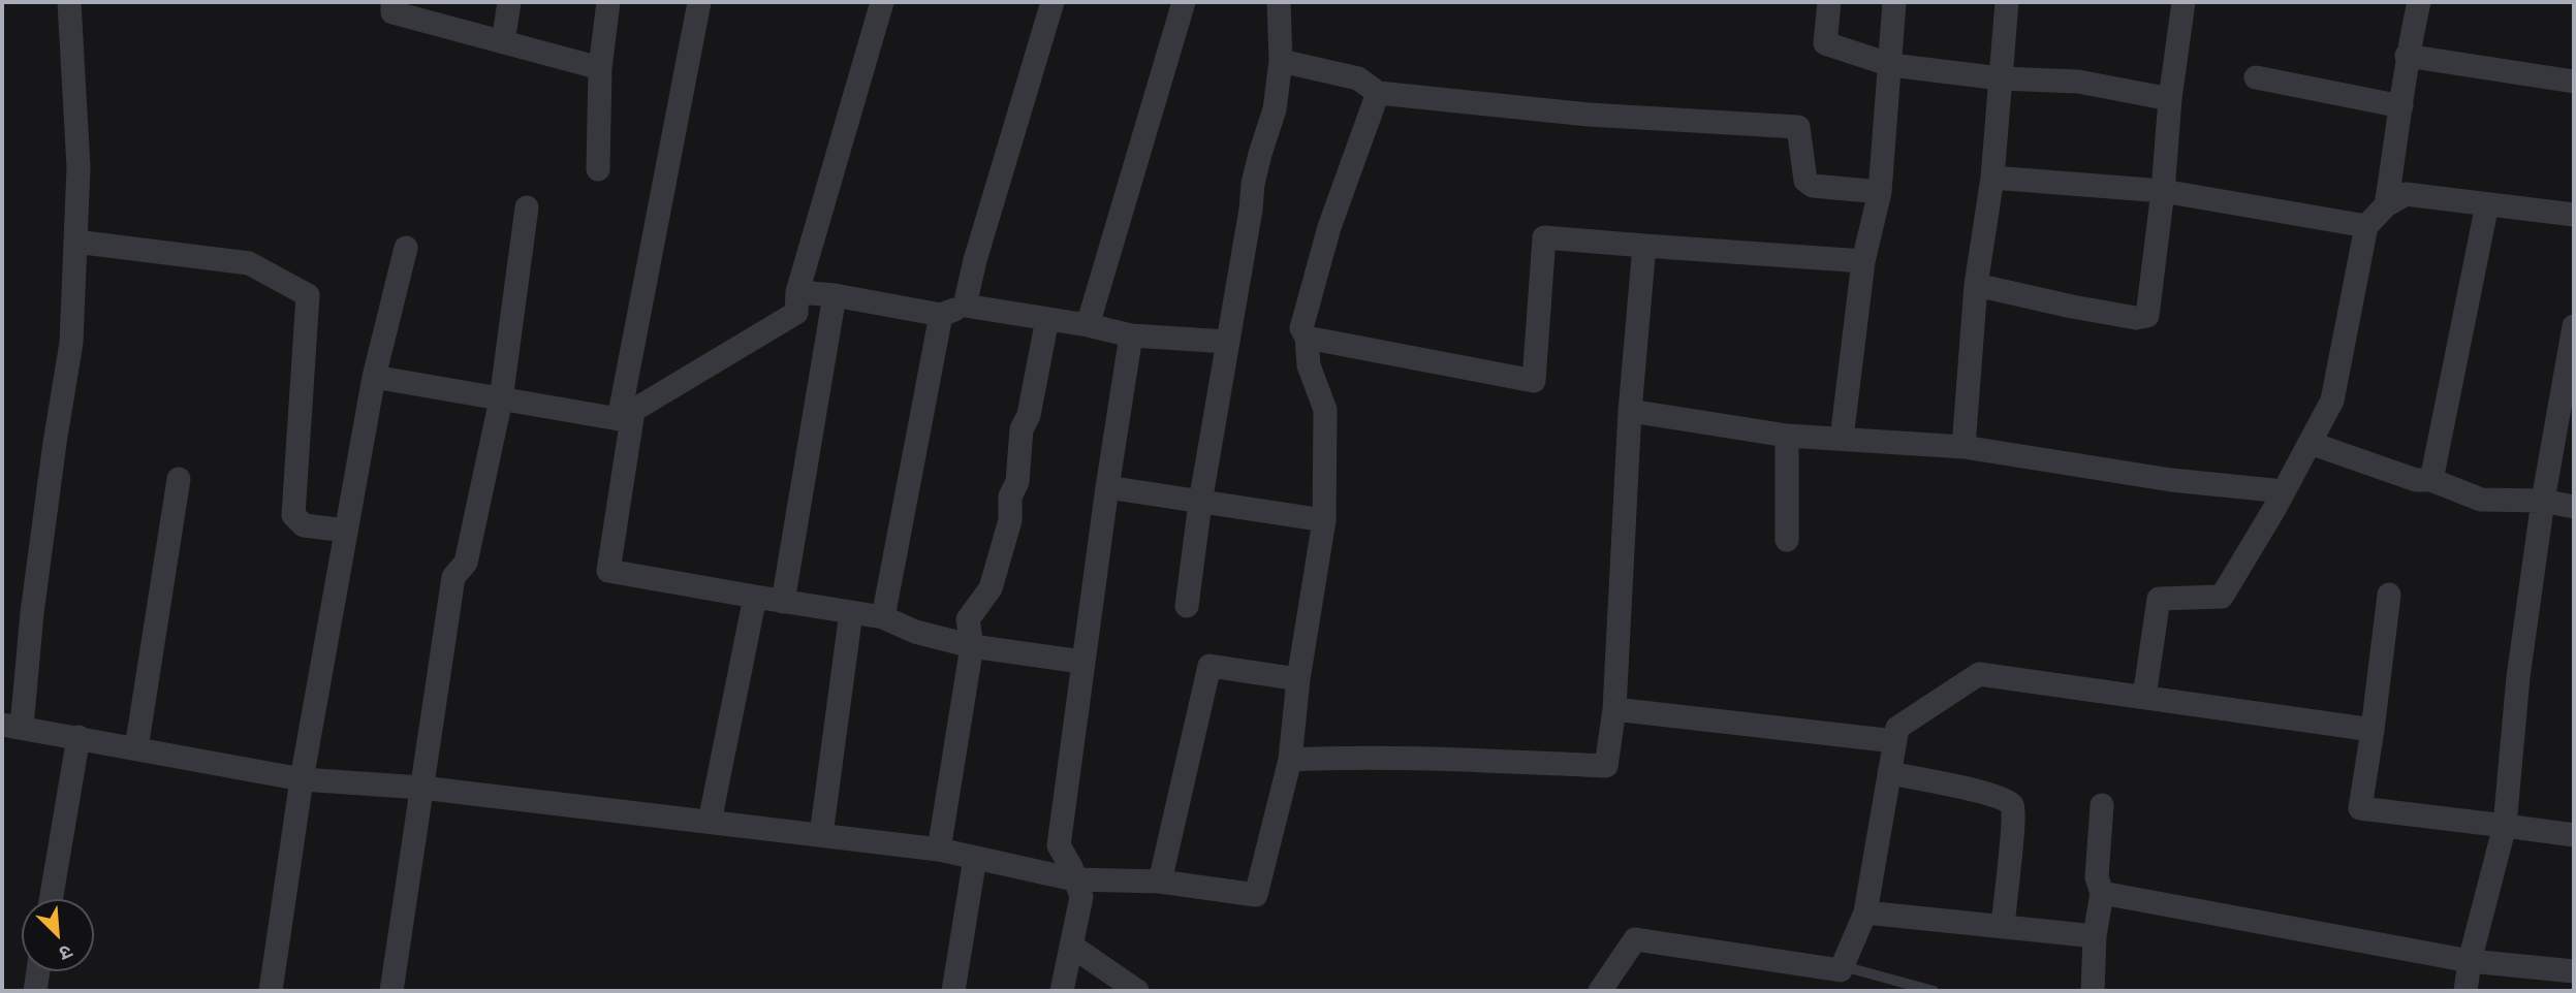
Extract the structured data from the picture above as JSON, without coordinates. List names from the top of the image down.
{
  "north": "bottom right"
}
